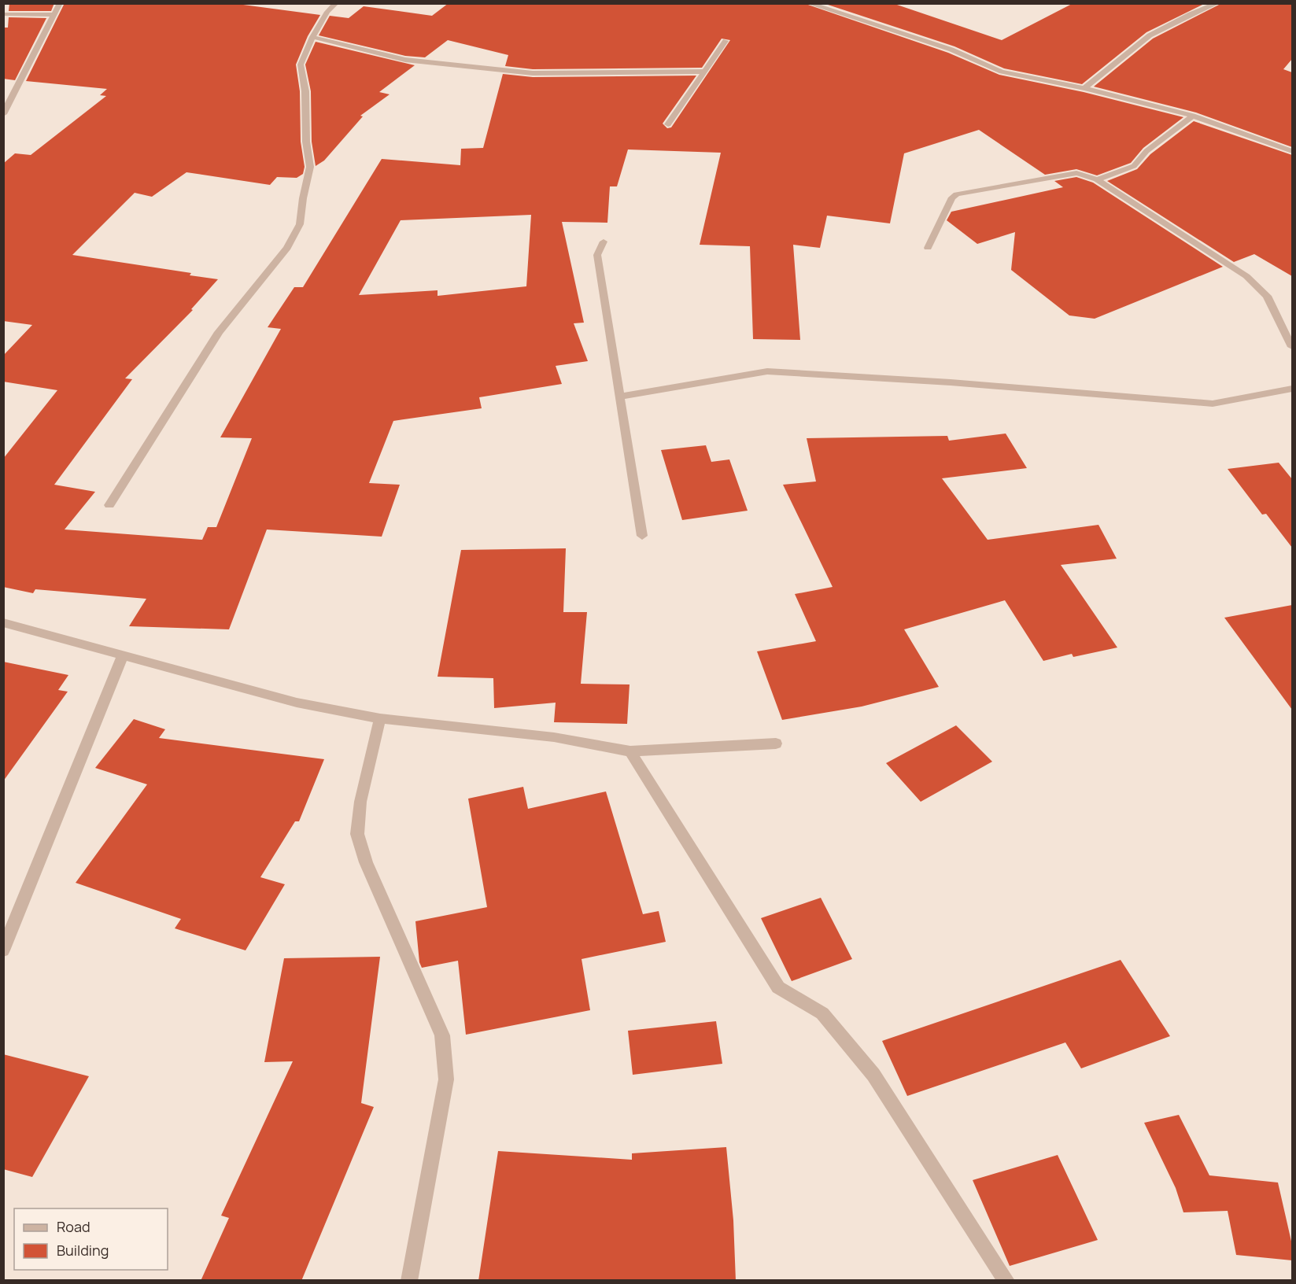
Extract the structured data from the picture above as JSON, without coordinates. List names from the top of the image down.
{
  "legend": ["Road", "Building"]
}
